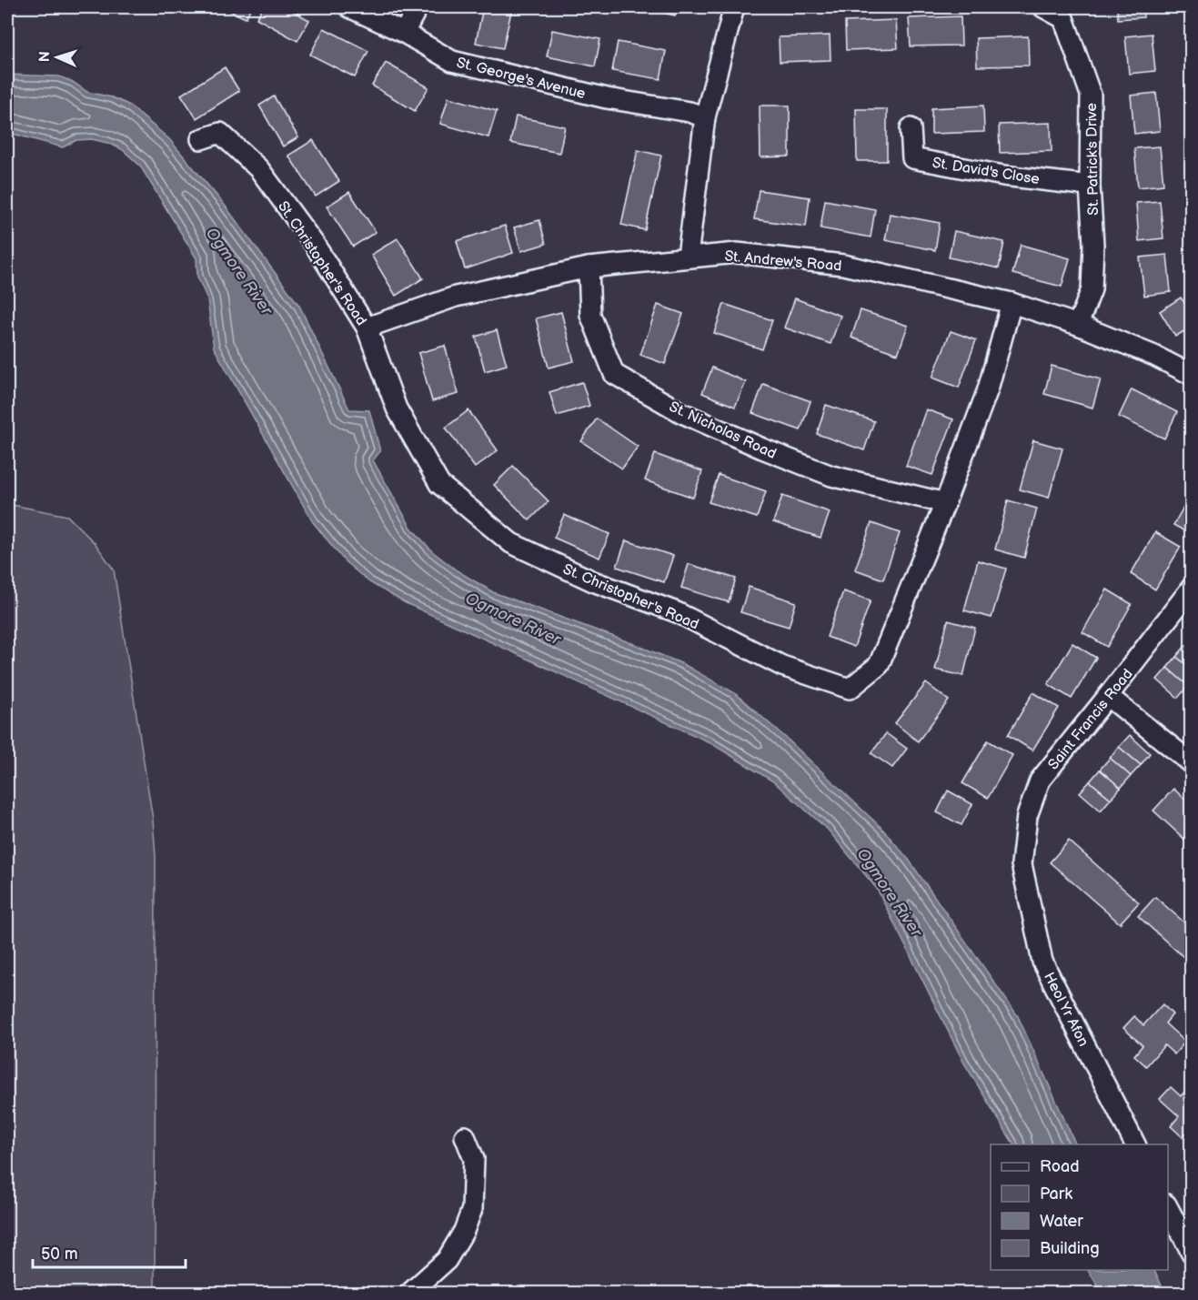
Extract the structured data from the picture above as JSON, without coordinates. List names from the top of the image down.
{
  "streets": {
    "street": [
      "St. George's Avenue",
      "St. Patrick's Drive",
      "St. David's Close",
      "St. Andrew's Road",
      "St. Christopher's Road",
      "St. Nicholas Road",
      "Saint Francis Road",
      "Heol Yr Afon"
    ]
  },
  "crossings": [
    ["St. Patrick's Drive", "St. David's Close"],
    ["St. Patrick's Drive", "St. Andrew's Road"],
    ["St. Andrew's Road", "St. Christopher's Road"],
    ["St. Andrew's Road", "St. Nicholas Road"],
    ["St. Christopher's Road", "St. Nicholas Road"],
    ["Saint Francis Road", "Heol Yr Afon"]
  ],
  "water": ["Ogmore River"],
  "legend": [
    "Road",
    "Park",
    "Water",
    "Building"
  ],
  "scale_bar": "50 m",
  "north": "left"
}
